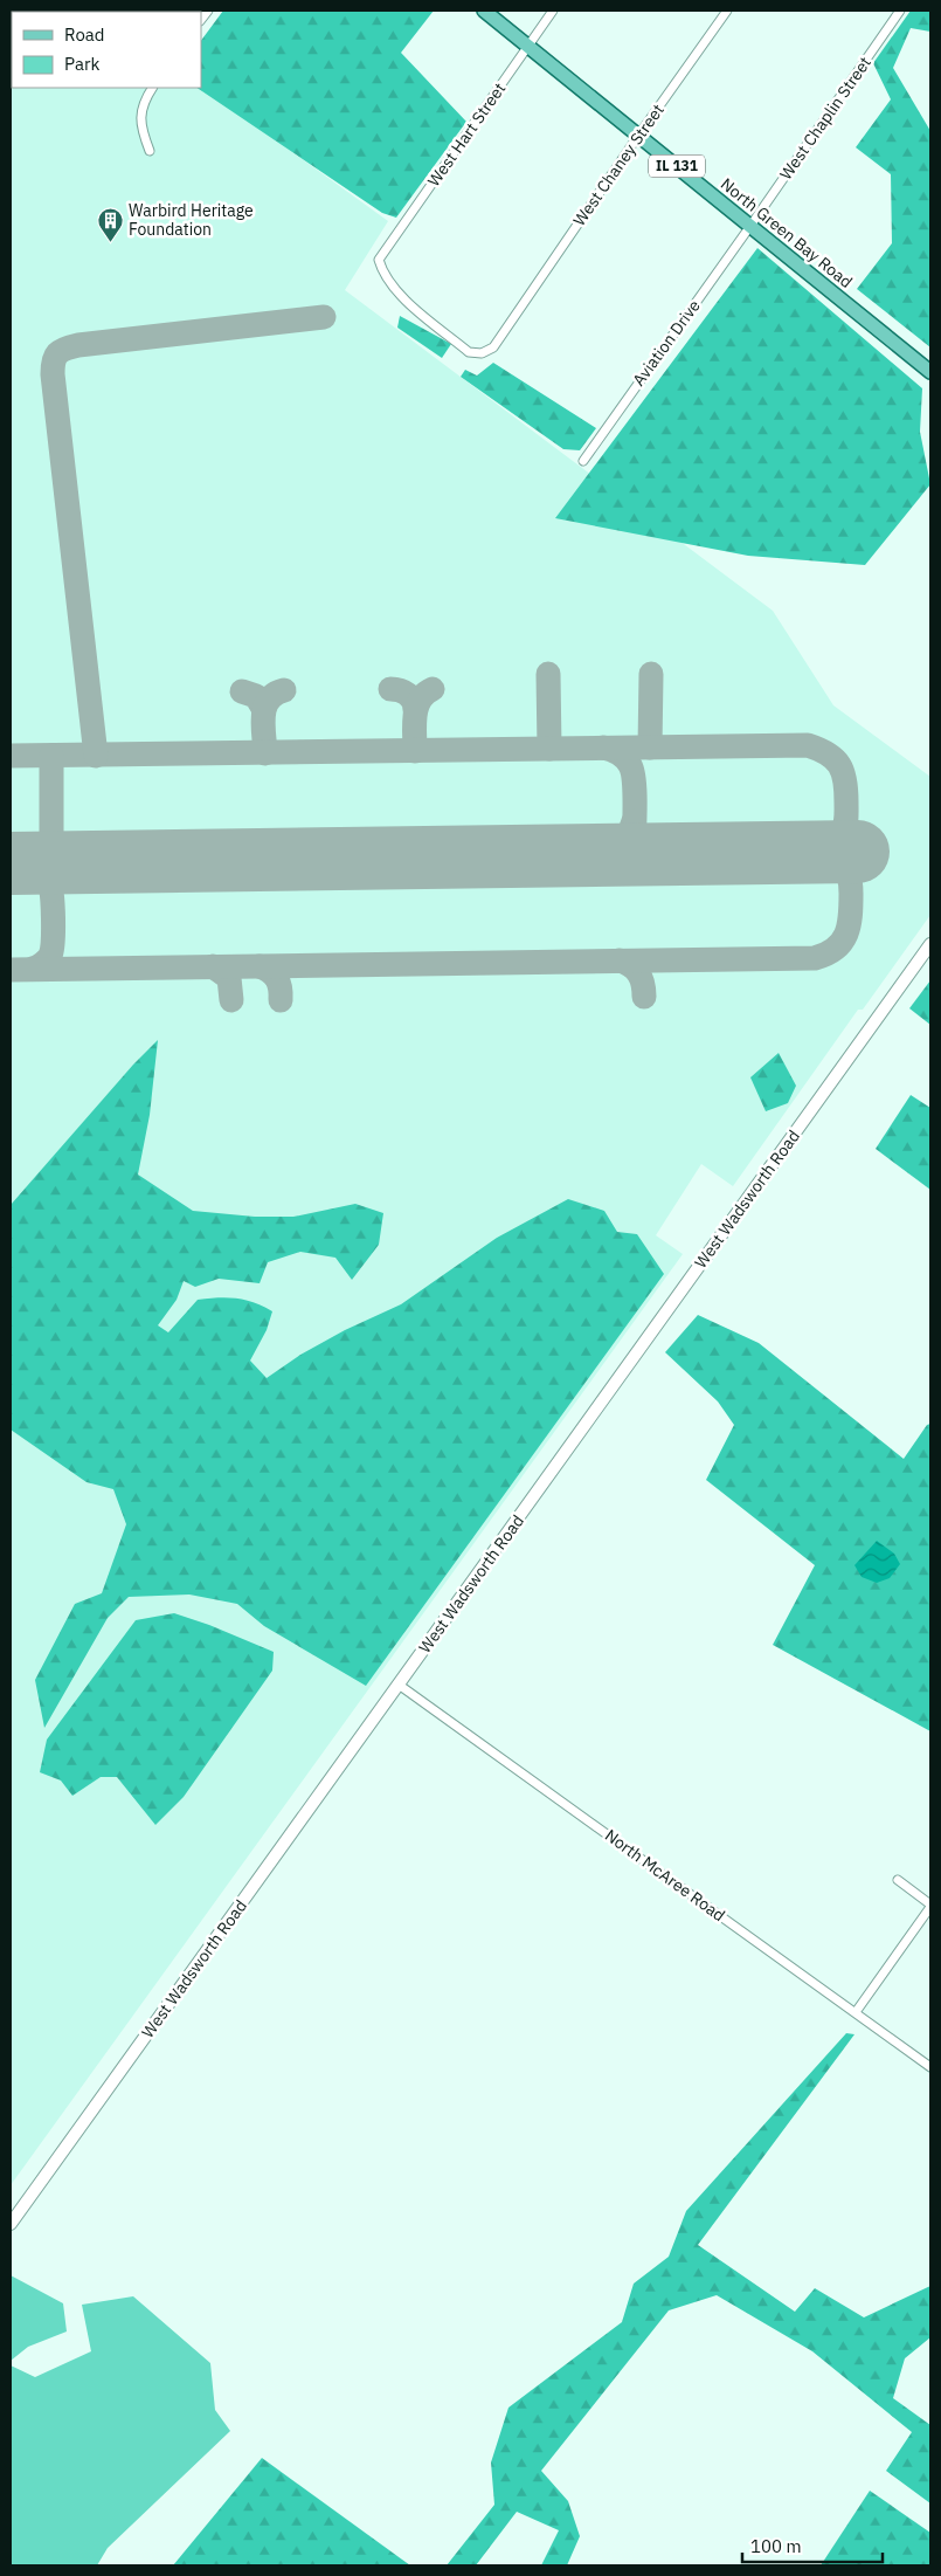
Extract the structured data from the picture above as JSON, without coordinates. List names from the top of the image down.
{
  "streets": {
    "main road": ["IL 131", "North Green Bay Road", "West Wadsworth Road"],
    "street": [
      "West Chaplin Street",
      "West Hart Street",
      "West Chaney Street",
      "Aviation Drive",
      "North McAree Road"
    ]
  },
  "crossings": [
    ["West Chaplin Street", "North Green Bay Road"],
    ["West Chaplin Street", "Aviation Drive"],
    ["West Hart Street", "West Chaney Street"],
    ["West Hart Street", "North Green Bay Road"],
    ["West Chaney Street", "North Green Bay Road"],
    ["North Green Bay Road", "Aviation Drive"],
    ["West Wadsworth Road", "North McAree Road"]
  ],
  "places": {
    "building": ["Warbird Heritage Foundation"]
  },
  "legend": ["Road", "Park"],
  "scale_bar": "100 m"
}
